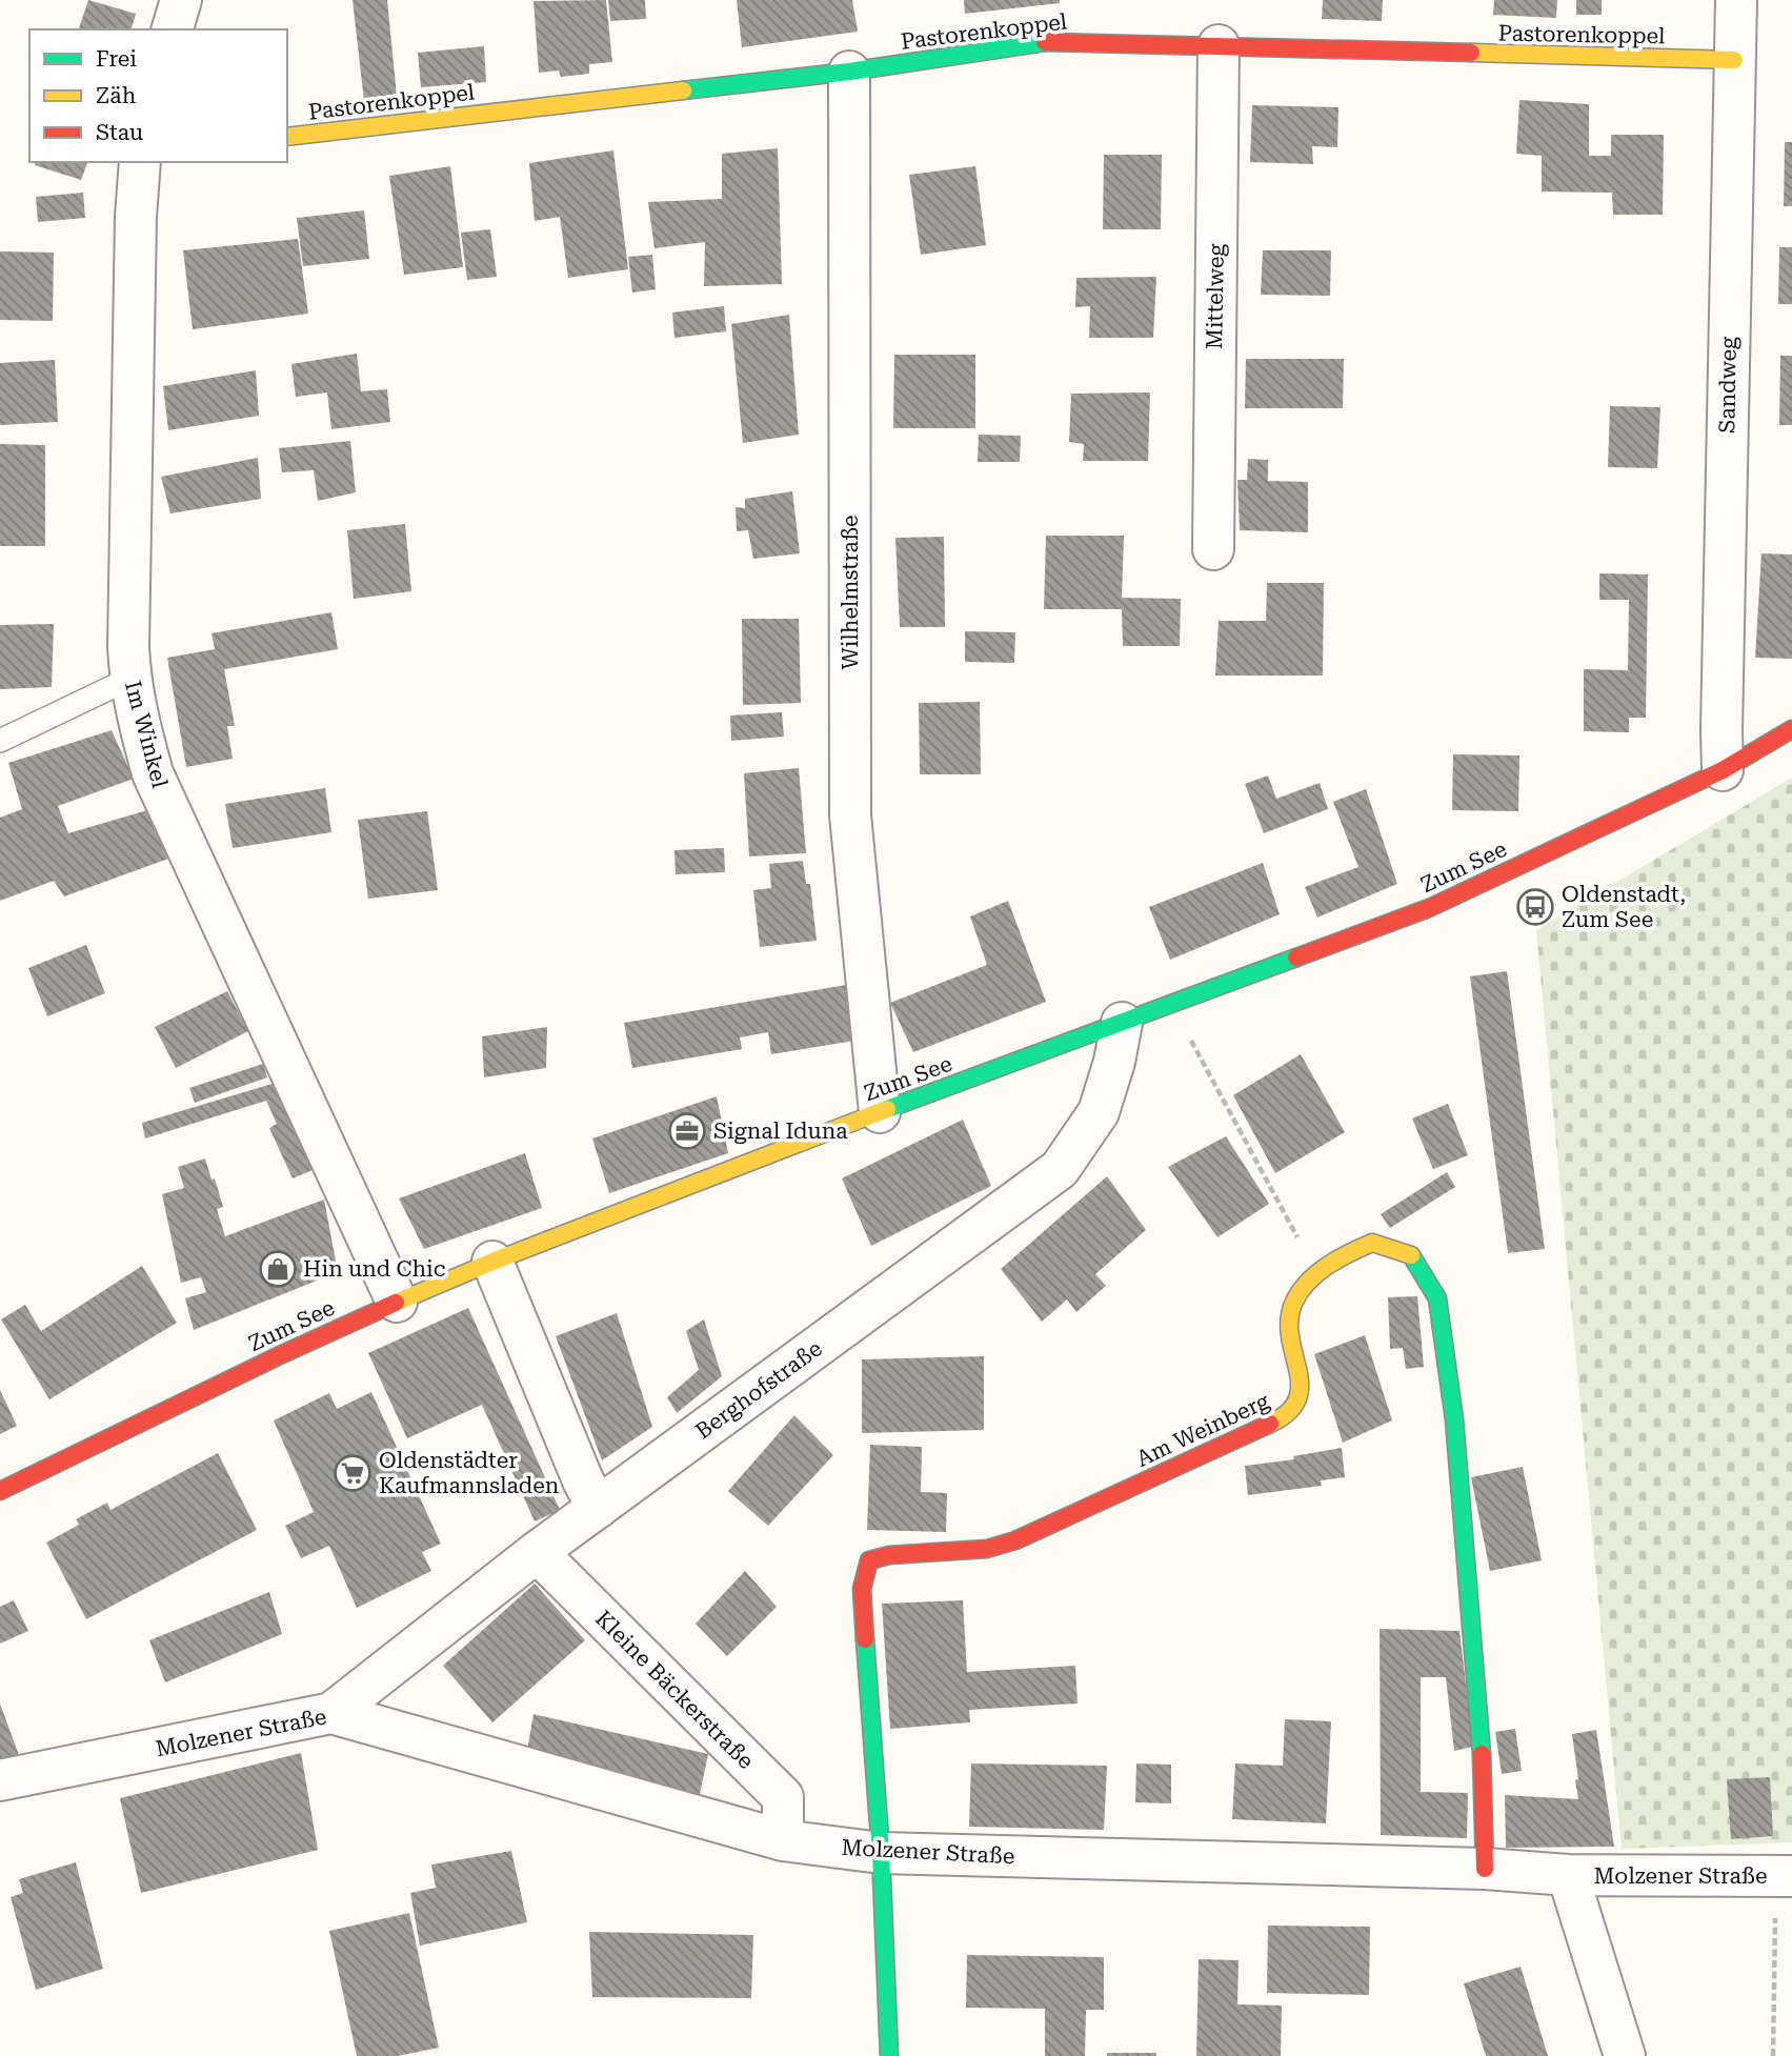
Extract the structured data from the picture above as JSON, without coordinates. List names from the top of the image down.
{
  "streets": {
    "street": [
      "Pastorenkoppel",
      "Mittelweg",
      "Sandweg",
      "Wilhelmstraße",
      "Im Winkel",
      "Zum See",
      "Berghofstraße",
      "Am Weinberg",
      "Kleine Bäckerstraße",
      "Molzener Straße"
    ]
  },
  "crossings": [
    ["Pastorenkoppel", "Mittelweg"],
    ["Pastorenkoppel", "Sandweg"],
    ["Pastorenkoppel", "Wilhelmstraße"],
    ["Sandweg", "Zum See"],
    ["Wilhelmstraße", "Zum See"],
    ["Im Winkel", "Zum See"],
    ["Zum See", "Berghofstraße"],
    ["Berghofstraße", "Kleine Bäckerstraße"],
    ["Berghofstraße", "Molzener Straße"],
    ["Am Weinberg", "Molzener Straße"],
    ["Kleine Bäckerstraße", "Molzener Straße"]
  ],
  "places": {
    "bus stop": ["Oldenstadt, Zum See"],
    "office": ["Signal Iduna"],
    "shop": ["Hin und Chic"],
    "supermarket": ["Oldenstädter Kaufmannsladen"]
  },
  "legend": ["Frei", "Zäh", "Stau"]
}
